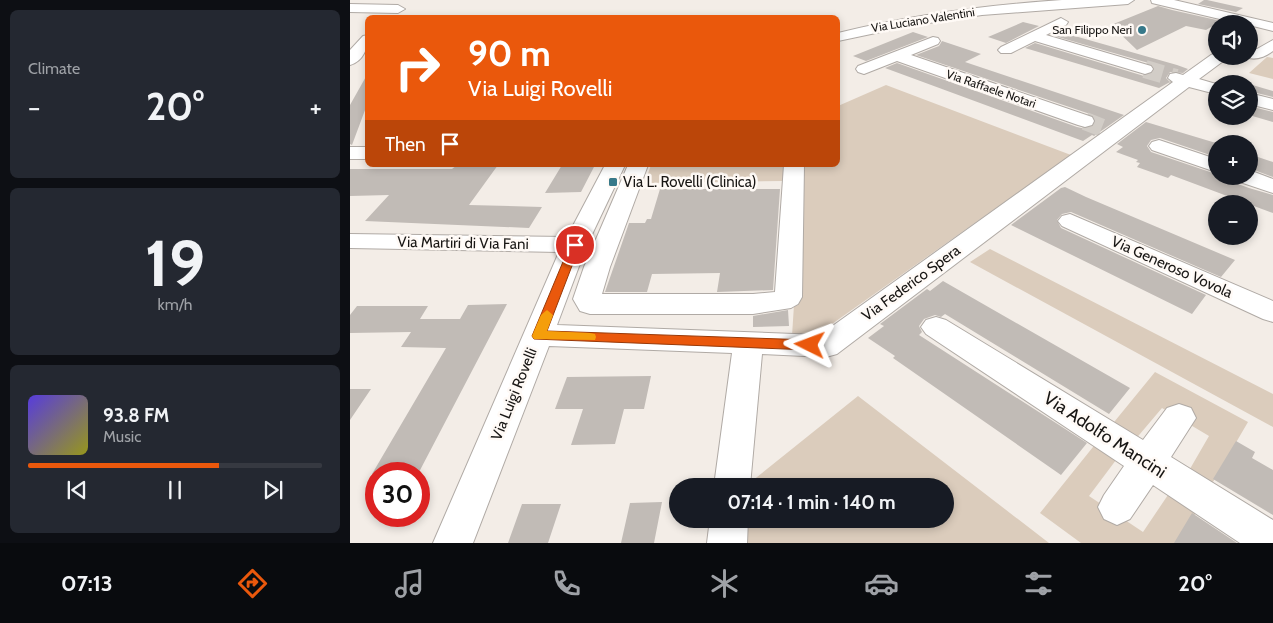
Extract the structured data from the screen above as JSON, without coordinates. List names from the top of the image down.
{
  "streets": {
    "street": [
      "Via Luciano Valentini",
      "Via Raffaele Notari",
      "Via Martiri di Via Fani",
      "Via Generoso Vovola",
      "Via Federico Spera",
      "Via Luigi Rovelli",
      "Via Adolfo Mancini"
    ]
  },
  "crossings": [
    ["Via Raffaele Notari", "Via Federico Spera"],
    ["Via Martiri di Via Fani", "Via Luigi Rovelli"],
    ["Via Federico Spera", "Via Luigi Rovelli"]
  ],
  "places": {
    "other": ["San Filippo Neri"],
    "transit": ["Via L. Rovelli (Clinica)"]
  },
  "page": {
    "tile": [
      "Climate",
      ["19", "km/h"]
    ],
    "map_buttons": ["+", "−"],
    "turn": ["90 m", "Via Luigi Rovelli"],
    "heat": ["−", "20°", "+"],
    "then": "Then",
    "song": ["93.8 FM", "Music"],
    "limit": "30",
    "trip": "07:14 · 1 min · 140 m",
    "tabs": ["07:13", "20°"]
  }
}
